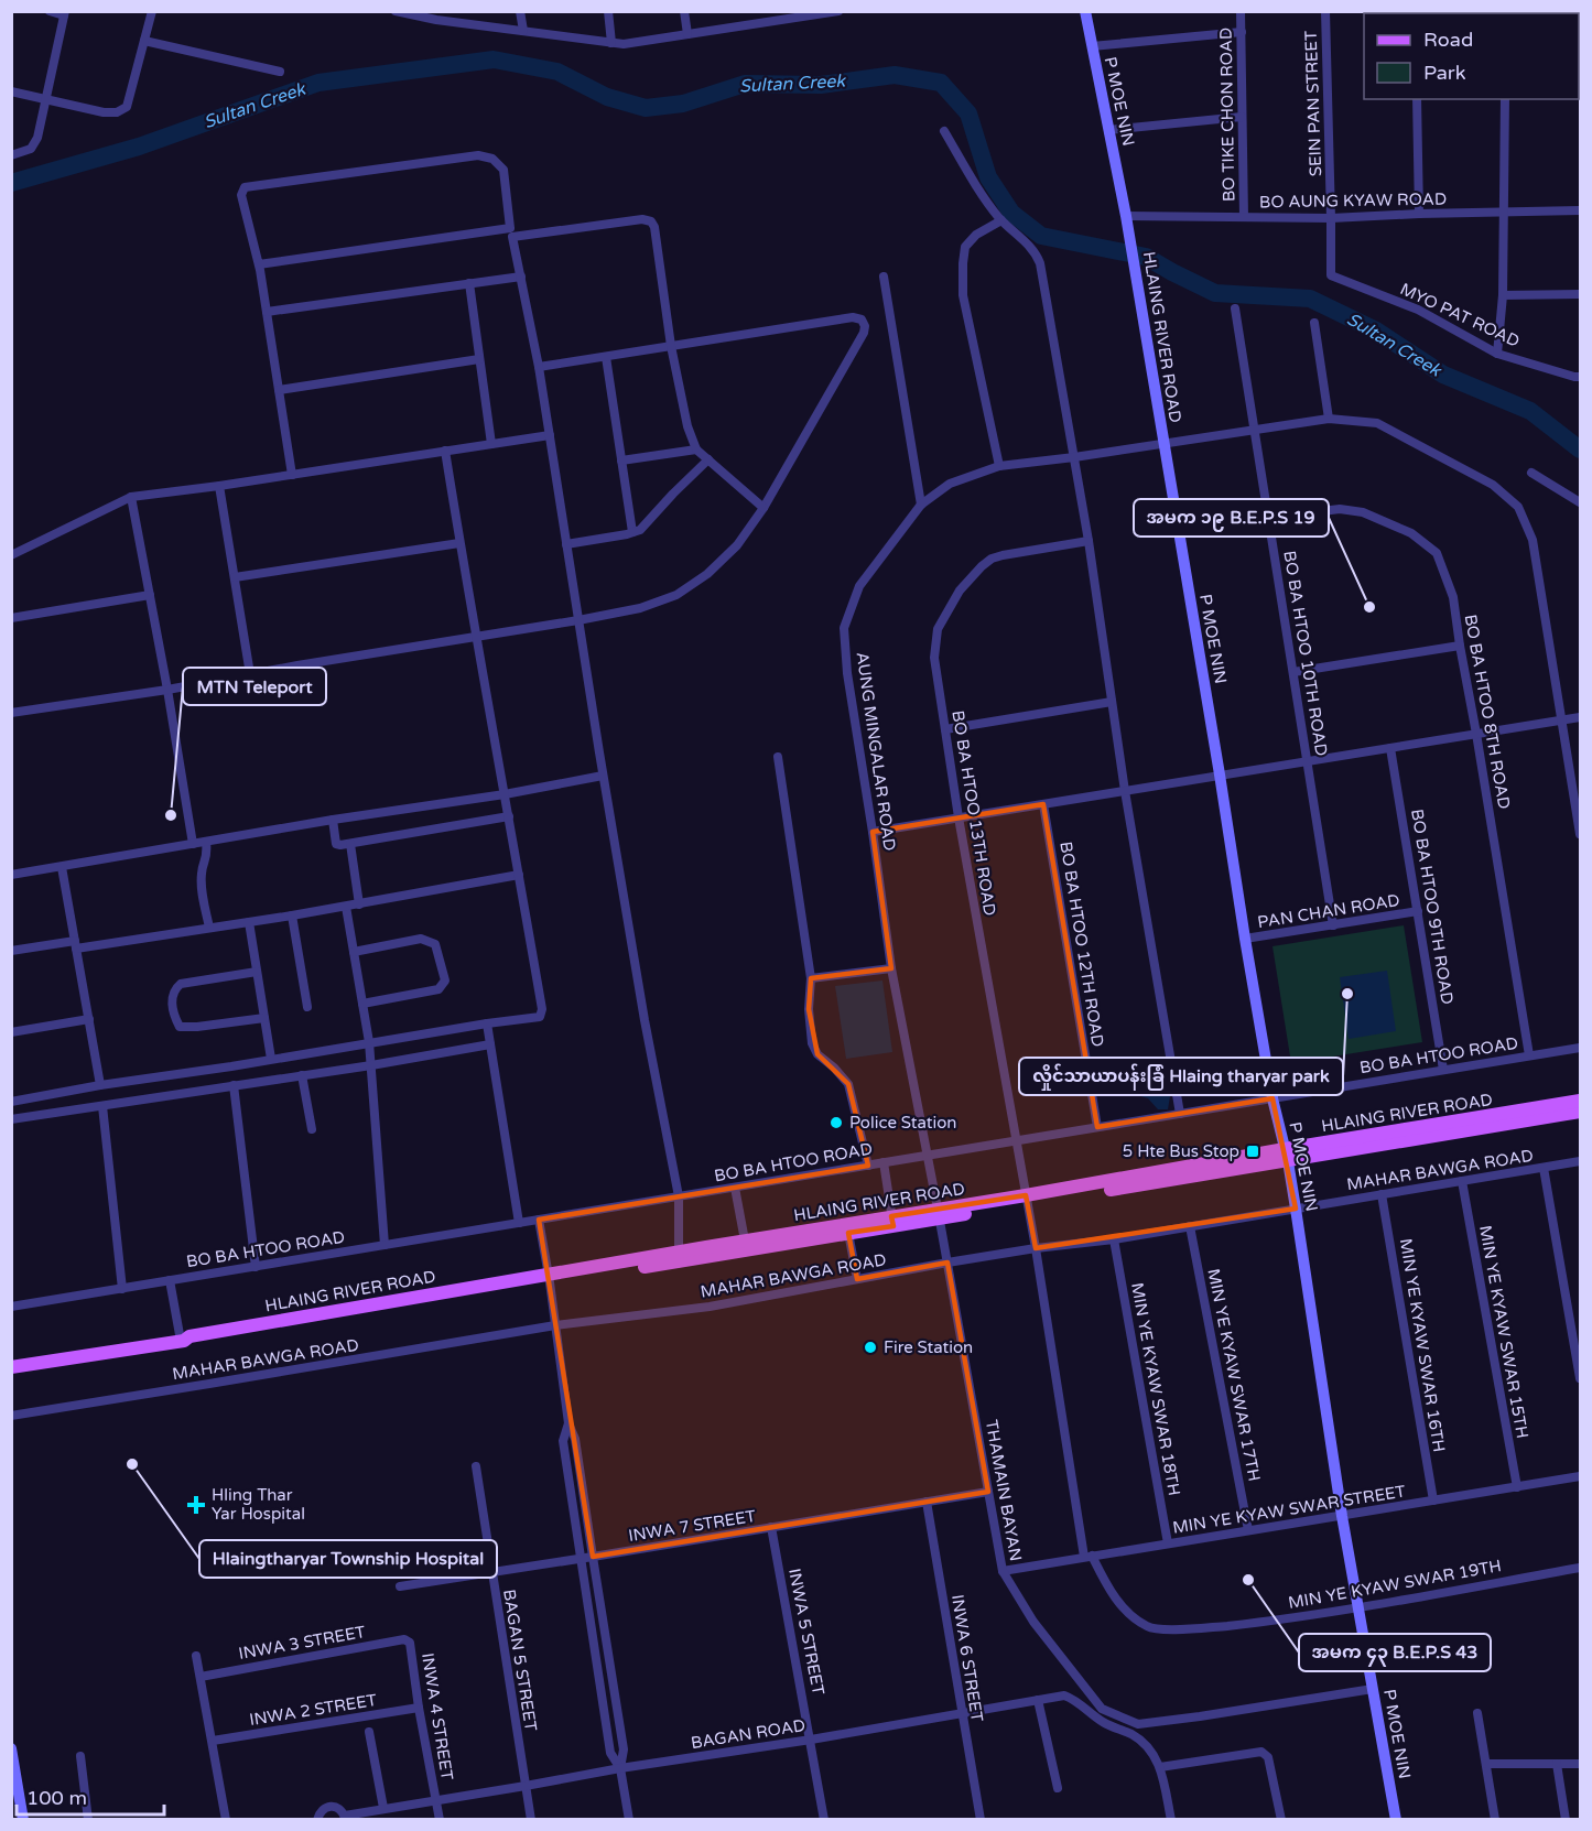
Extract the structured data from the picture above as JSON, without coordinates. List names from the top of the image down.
{
  "streets": {
    "main road": ["HLAING RIVER ROAD"],
    "street": [
      "P MOE NIN",
      "SEIN PAN STREET",
      "BO TIKE CHON ROAD",
      "BO AUNG KYAW ROAD",
      "MYO PAT ROAD",
      "BO BA HTOO 10TH ROAD",
      "BO BA HTOO 8TH ROAD",
      "AUNG MINGALAR ROAD",
      "BO BA HTOO 13TH ROAD",
      "BO BA HTOO 9TH ROAD",
      "PAN CHAN ROAD",
      "BO BA HTOO 12TH ROAD",
      "BO BA HTOO ROAD",
      "MAHAR BAWGA ROAD",
      "MIN YE KYAW SWAR 15TH",
      "MIN YE KYAW SWAR 16TH",
      "MIN YE KYAW SWAR 17TH",
      "MIN YE KYAW SWAR 18TH",
      "THAMAIN BAYAN",
      "MIN YE KYAW SWAR STREET",
      "INWA 7 STREET",
      "MIN YE KYAW SWAR 19TH",
      "INWA 5 STREET",
      "INWA 3 STREET",
      "INWA 6 STREET",
      "BAGAN 5 STREET",
      "INWA 2 STREET",
      "INWA 4 STREET",
      "BAGAN ROAD"
    ]
  },
  "crossings": [
    ["P MOE NIN", "BO AUNG KYAW ROAD"],
    ["P MOE NIN", "HLAING RIVER ROAD"],
    ["P MOE NIN", "AUNG MINGALAR ROAD"],
    ["P MOE NIN", "PAN CHAN ROAD"],
    ["P MOE NIN", "BO BA HTOO ROAD"],
    ["P MOE NIN", "MAHAR BAWGA ROAD"],
    ["P MOE NIN", "THAMAIN BAYAN"],
    ["P MOE NIN", "MIN YE KYAW SWAR STREET"],
    ["P MOE NIN", "MIN YE KYAW SWAR 19TH"],
    ["SEIN PAN STREET", "BO AUNG KYAW ROAD"],
    ["SEIN PAN STREET", "MYO PAT ROAD"],
    ["BO TIKE CHON ROAD", "BO AUNG KYAW ROAD"],
    ["HLAING RIVER ROAD", "AUNG MINGALAR ROAD"],
    ["HLAING RIVER ROAD", "BO BA HTOO 13TH ROAD"],
    ["HLAING RIVER ROAD", "THAMAIN BAYAN"],
    ["HLAING RIVER ROAD", "MIN YE KYAW SWAR 19TH"],
    ["BO BA HTOO 10TH ROAD", "BO BA HTOO 8TH ROAD"],
    ["BO BA HTOO 10TH ROAD", "AUNG MINGALAR ROAD"],
    ["BO BA HTOO 10TH ROAD", "PAN CHAN ROAD"],
    ["BO BA HTOO 8TH ROAD", "BO BA HTOO ROAD"],
    ["AUNG MINGALAR ROAD", "BO BA HTOO ROAD"],
    ["AUNG MINGALAR ROAD", "THAMAIN BAYAN"],
    ["BO BA HTOO 13TH ROAD", "BO BA HTOO ROAD"],
    ["BO BA HTOO 13TH ROAD", "MIN YE KYAW SWAR 19TH"],
    ["BO BA HTOO 9TH ROAD", "PAN CHAN ROAD"],
    ["BO BA HTOO 9TH ROAD", "BO BA HTOO ROAD"],
    ["BO BA HTOO 12TH ROAD", "BO BA HTOO ROAD"],
    ["MAHAR BAWGA ROAD", "MIN YE KYAW SWAR 15TH"],
    ["MAHAR BAWGA ROAD", "MIN YE KYAW SWAR 16TH"],
    ["MAHAR BAWGA ROAD", "MIN YE KYAW SWAR 17TH"],
    ["MAHAR BAWGA ROAD", "MIN YE KYAW SWAR 18TH"],
    ["MAHAR BAWGA ROAD", "THAMAIN BAYAN"],
    ["MAHAR BAWGA ROAD", "MIN YE KYAW SWAR 19TH"],
    ["MIN YE KYAW SWAR 15TH", "MIN YE KYAW SWAR STREET"],
    ["MIN YE KYAW SWAR 16TH", "MIN YE KYAW SWAR STREET"],
    ["MIN YE KYAW SWAR 17TH", "MIN YE KYAW SWAR STREET"],
    ["MIN YE KYAW SWAR 18TH", "MIN YE KYAW SWAR STREET"],
    ["THAMAIN BAYAN", "MIN YE KYAW SWAR STREET"],
    ["THAMAIN BAYAN", "INWA 7 STREET"],
    ["MIN YE KYAW SWAR STREET", "MIN YE KYAW SWAR 19TH"],
    ["INWA 7 STREET", "INWA 5 STREET"],
    ["INWA 7 STREET", "INWA 6 STREET"],
    ["INWA 7 STREET", "BAGAN 5 STREET"],
    ["INWA 5 STREET", "BAGAN ROAD"],
    ["INWA 3 STREET", "INWA 4 STREET"],
    ["INWA 6 STREET", "BAGAN ROAD"],
    ["BAGAN 5 STREET", "BAGAN ROAD"],
    ["INWA 2 STREET", "INWA 4 STREET"],
    ["INWA 4 STREET", "BAGAN ROAD"]
  ],
  "water": ["Sultan Creek"],
  "places": {
    "other": [
      "အမက ၁၉ B.E.P.S 19",
      "MTN Teleport",
      "လှိုင်သာယာပန်းခြံ Hlaing tharyar park",
      "Police Station",
      "Fire Station",
      "Hlaingtharyar Township Hospital",
      "အမက ၄၃ B.E.P.S 43"
    ],
    "transit": ["5 Hte Bus Stop"],
    "health": ["Hling Thar Yar Hospital"]
  },
  "legend": ["Road", "Park"],
  "scale_bar": "100 m"
}
